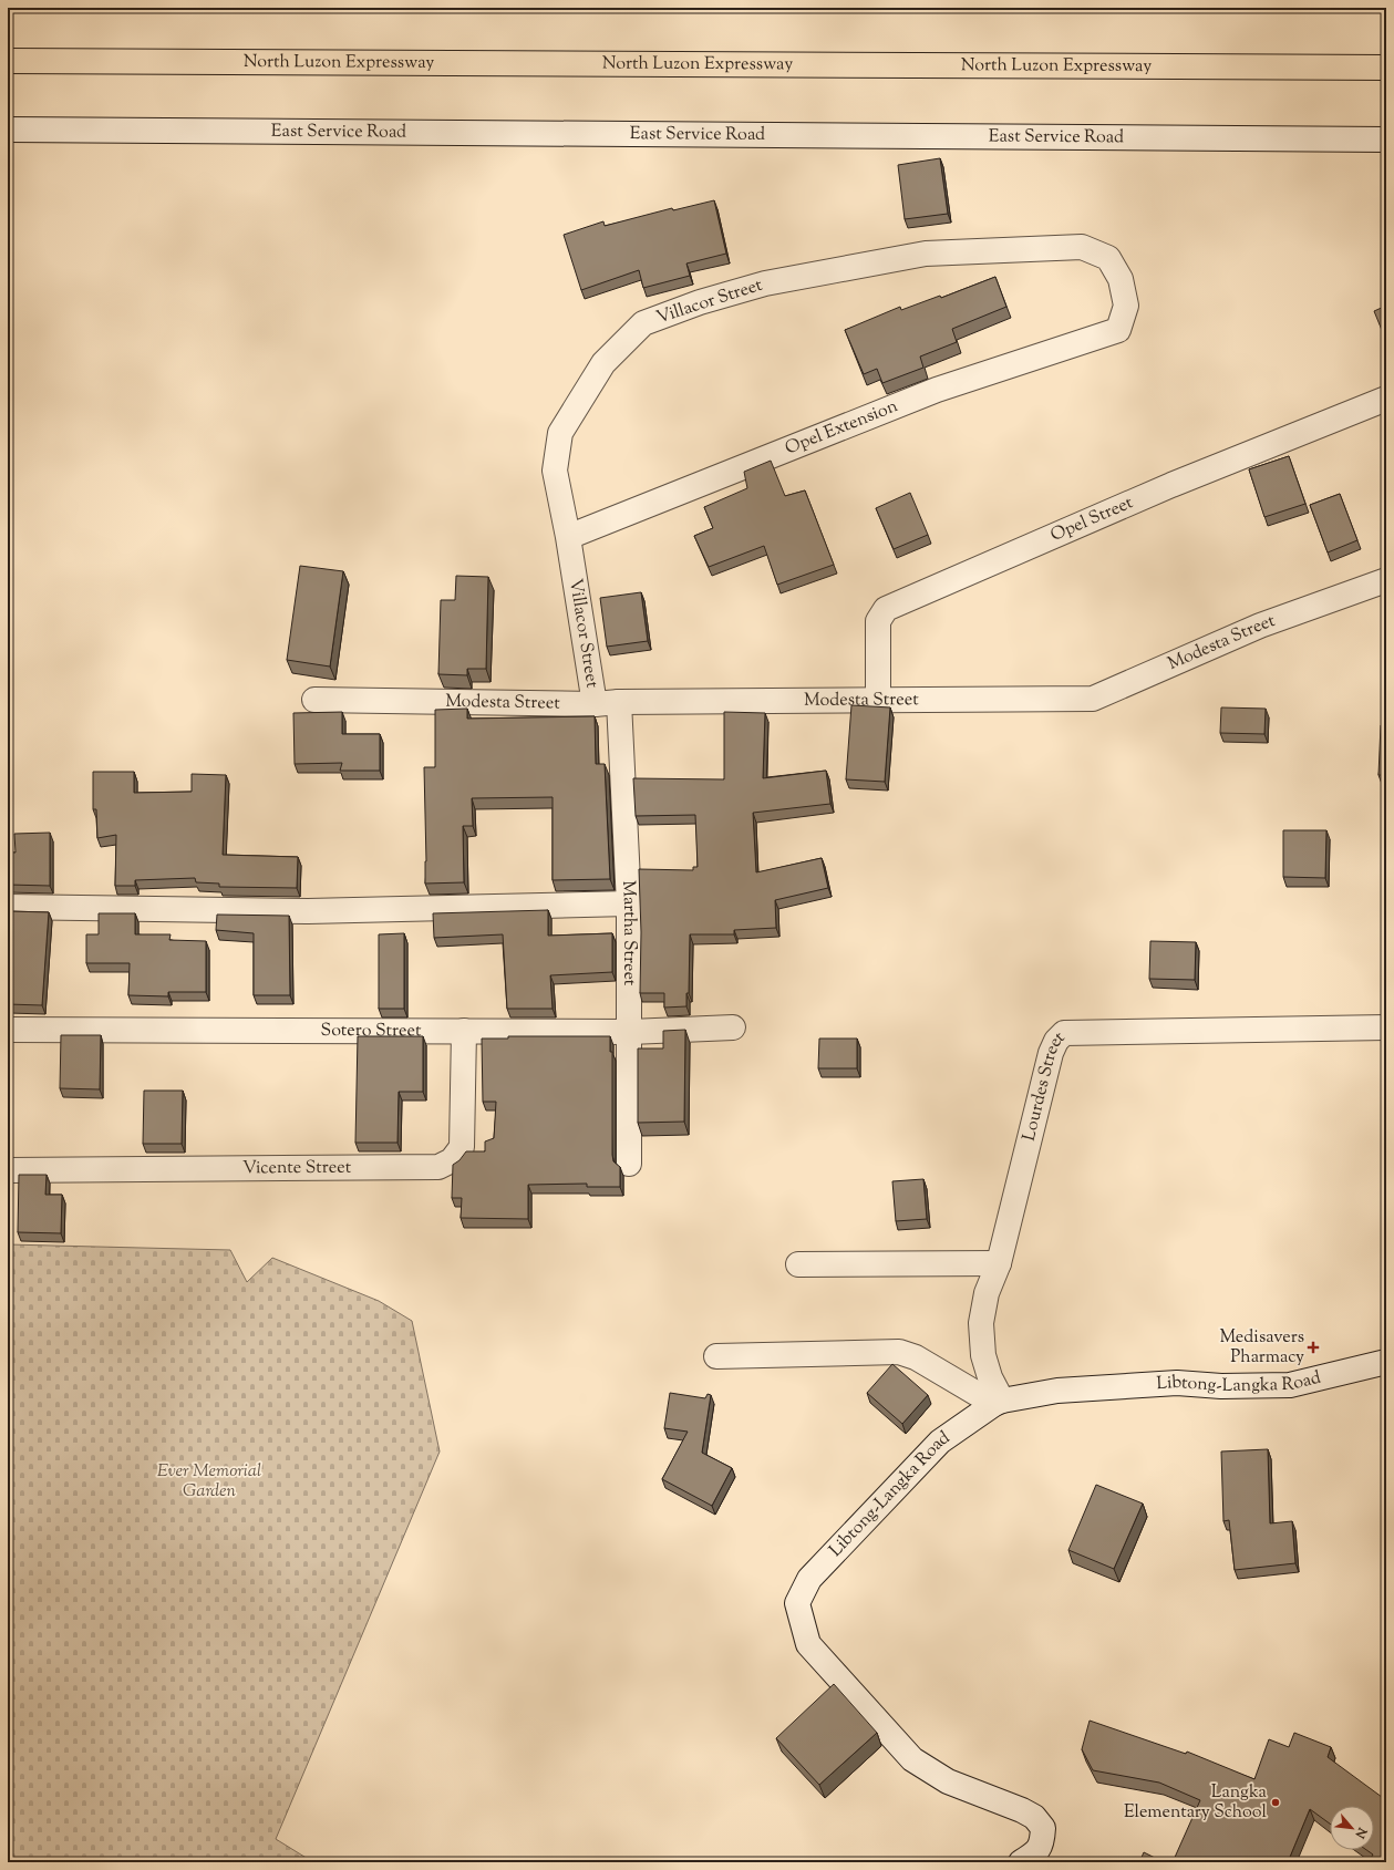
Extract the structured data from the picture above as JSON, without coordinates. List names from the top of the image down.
{
  "streets": {
    "highway": ["North Luzon Expressway"],
    "street": [
      "East Service Road",
      "Villacor Street",
      "Opel Extension",
      "Opel Street",
      "Modesta Street",
      "Martha Street",
      "Sotero Street",
      "Lourdes Street",
      "Vicente Street",
      "Libtong-Langka Road"
    ]
  },
  "crossings": [
    ["Villacor Street", "Opel Extension"],
    ["Villacor Street", "Modesta Street"],
    ["Opel Street", "Modesta Street"],
    ["Modesta Street", "Martha Street"],
    ["Martha Street", "Sotero Street"],
    ["Sotero Street", "Vicente Street"],
    ["Lourdes Street", "Libtong-Langka Road"]
  ],
  "parks": ["Ever Memorial Garden"],
  "places": {
    "health": ["Medisavers Pharmacy"],
    "other": ["Langka Elementary School"]
  },
  "north": "bottom right"
}
